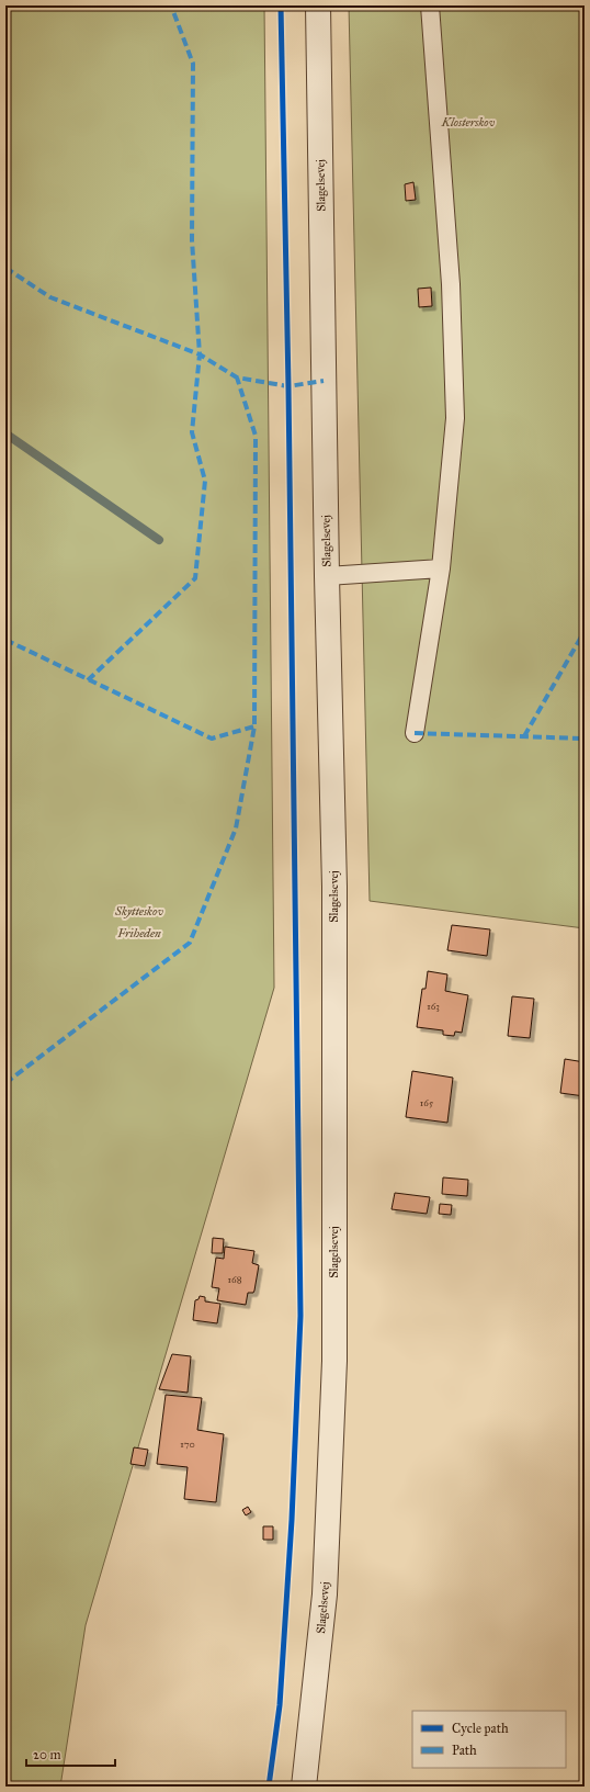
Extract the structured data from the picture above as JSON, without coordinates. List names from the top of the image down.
{
  "streets": {
    "street": ["Slagelsevej"]
  },
  "parks": ["Klosterskov", "Skytteskov", "Friheden"],
  "house_numbers": [
    "163",
    "165",
    "168",
    "170"
  ],
  "legend": ["Cycle path", "Path"],
  "scale_bar": "20 m"
}
